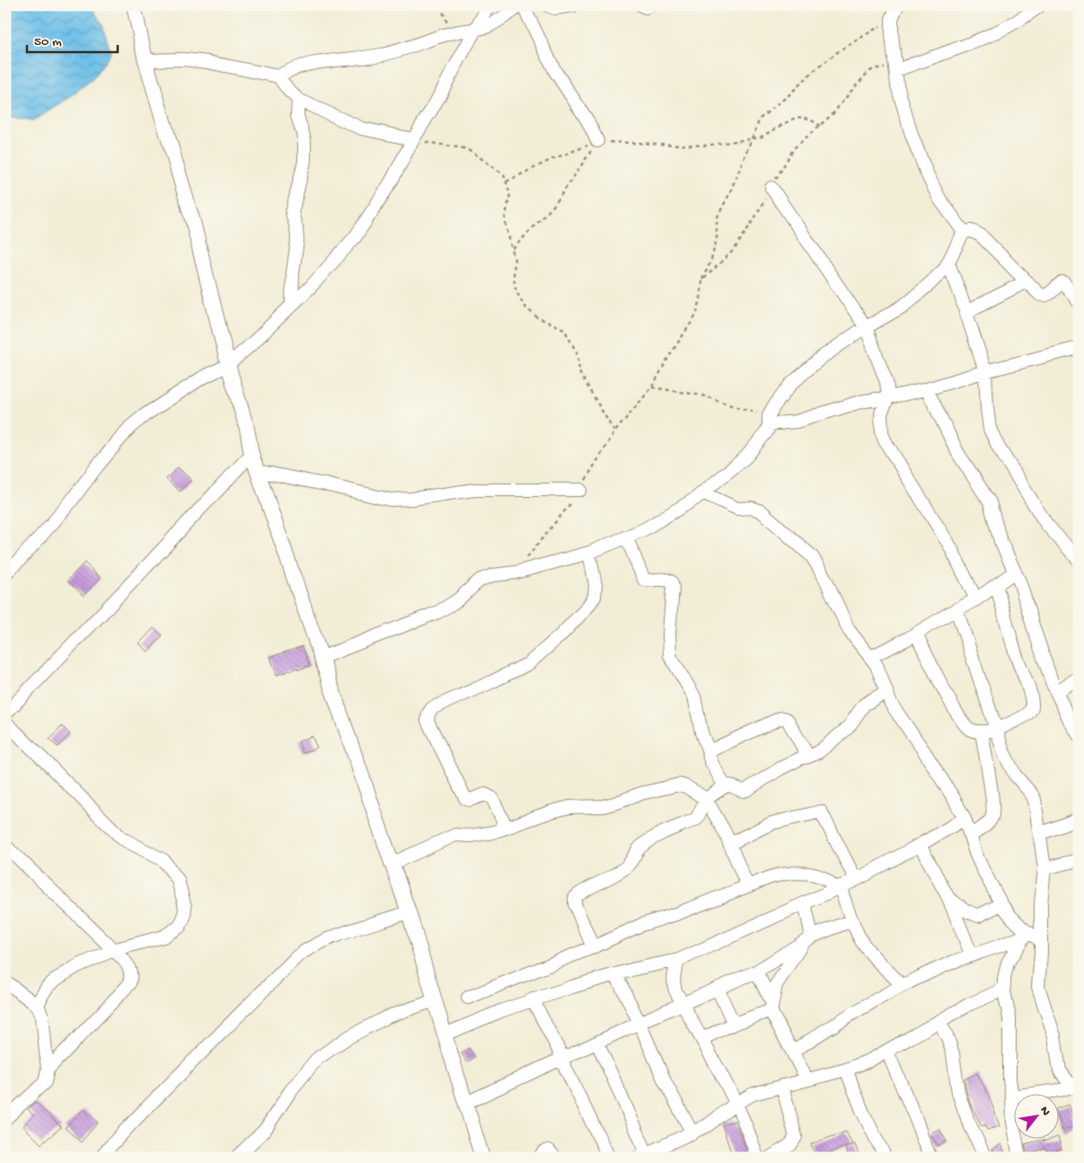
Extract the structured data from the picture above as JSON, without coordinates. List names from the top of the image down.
{
  "scale_bar": "50 m",
  "north": "top right"
}
